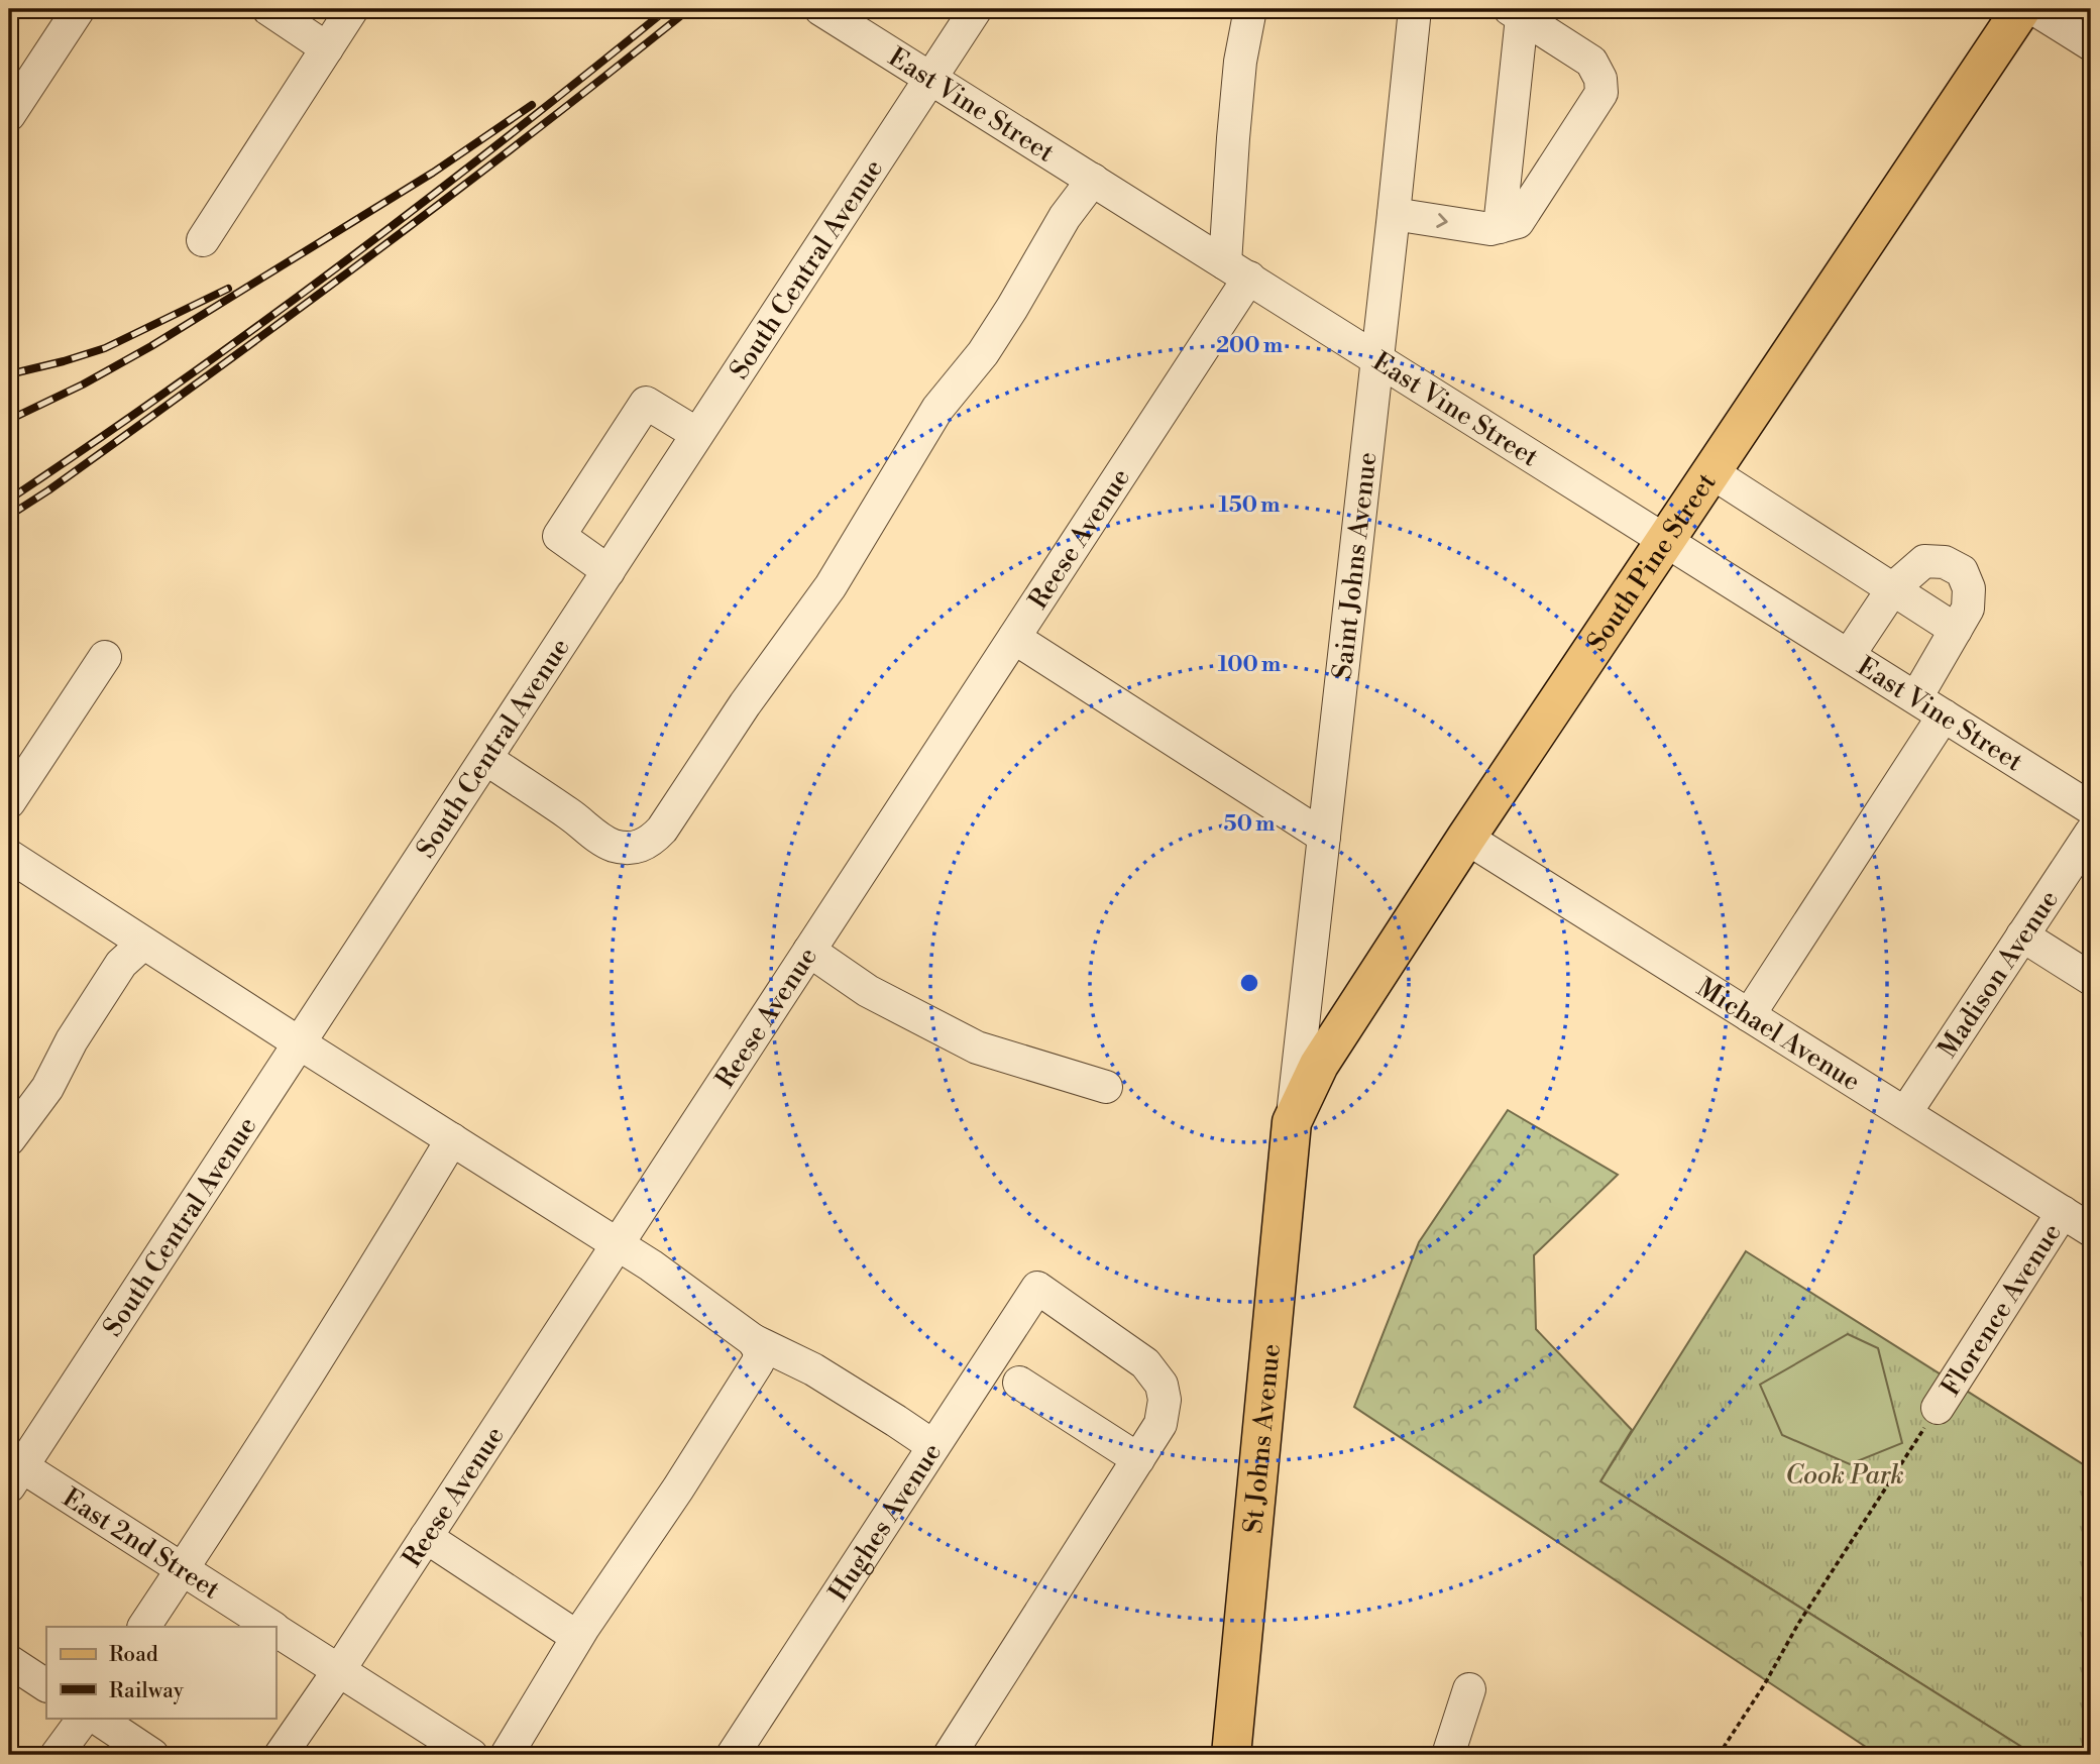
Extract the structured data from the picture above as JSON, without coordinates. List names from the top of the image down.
{
  "streets": {
    "main road": ["South Pine Street", "St Johns Avenue"],
    "street": [
      "East Vine Street",
      "South Central Avenue",
      "Reese Avenue",
      "Saint Johns Avenue",
      "Madison Avenue",
      "Michael Avenue",
      "Florence Avenue",
      "Hughes Avenue",
      "East 2nd Street"
    ]
  },
  "crossings": [
    ["East Vine Street", "South Central Avenue"],
    ["East Vine Street", "Reese Avenue"],
    ["East Vine Street", "South Pine Street"],
    ["East Vine Street", "Saint Johns Avenue"],
    ["South Central Avenue", "East 2nd Street"],
    ["Reese Avenue", "East 2nd Street"],
    ["South Pine Street", "Saint Johns Avenue"],
    ["South Pine Street", "Michael Avenue"],
    ["South Pine Street", "St Johns Avenue"],
    ["Saint Johns Avenue", "St Johns Avenue"],
    ["Madison Avenue", "Michael Avenue"],
    ["Michael Avenue", "Florence Avenue"]
  ],
  "parks": ["Cook Park"],
  "legend": ["Road", "Railway"],
  "rings": [
    "200 m",
    "150 m",
    "100 m",
    "50 m"
  ]
}
